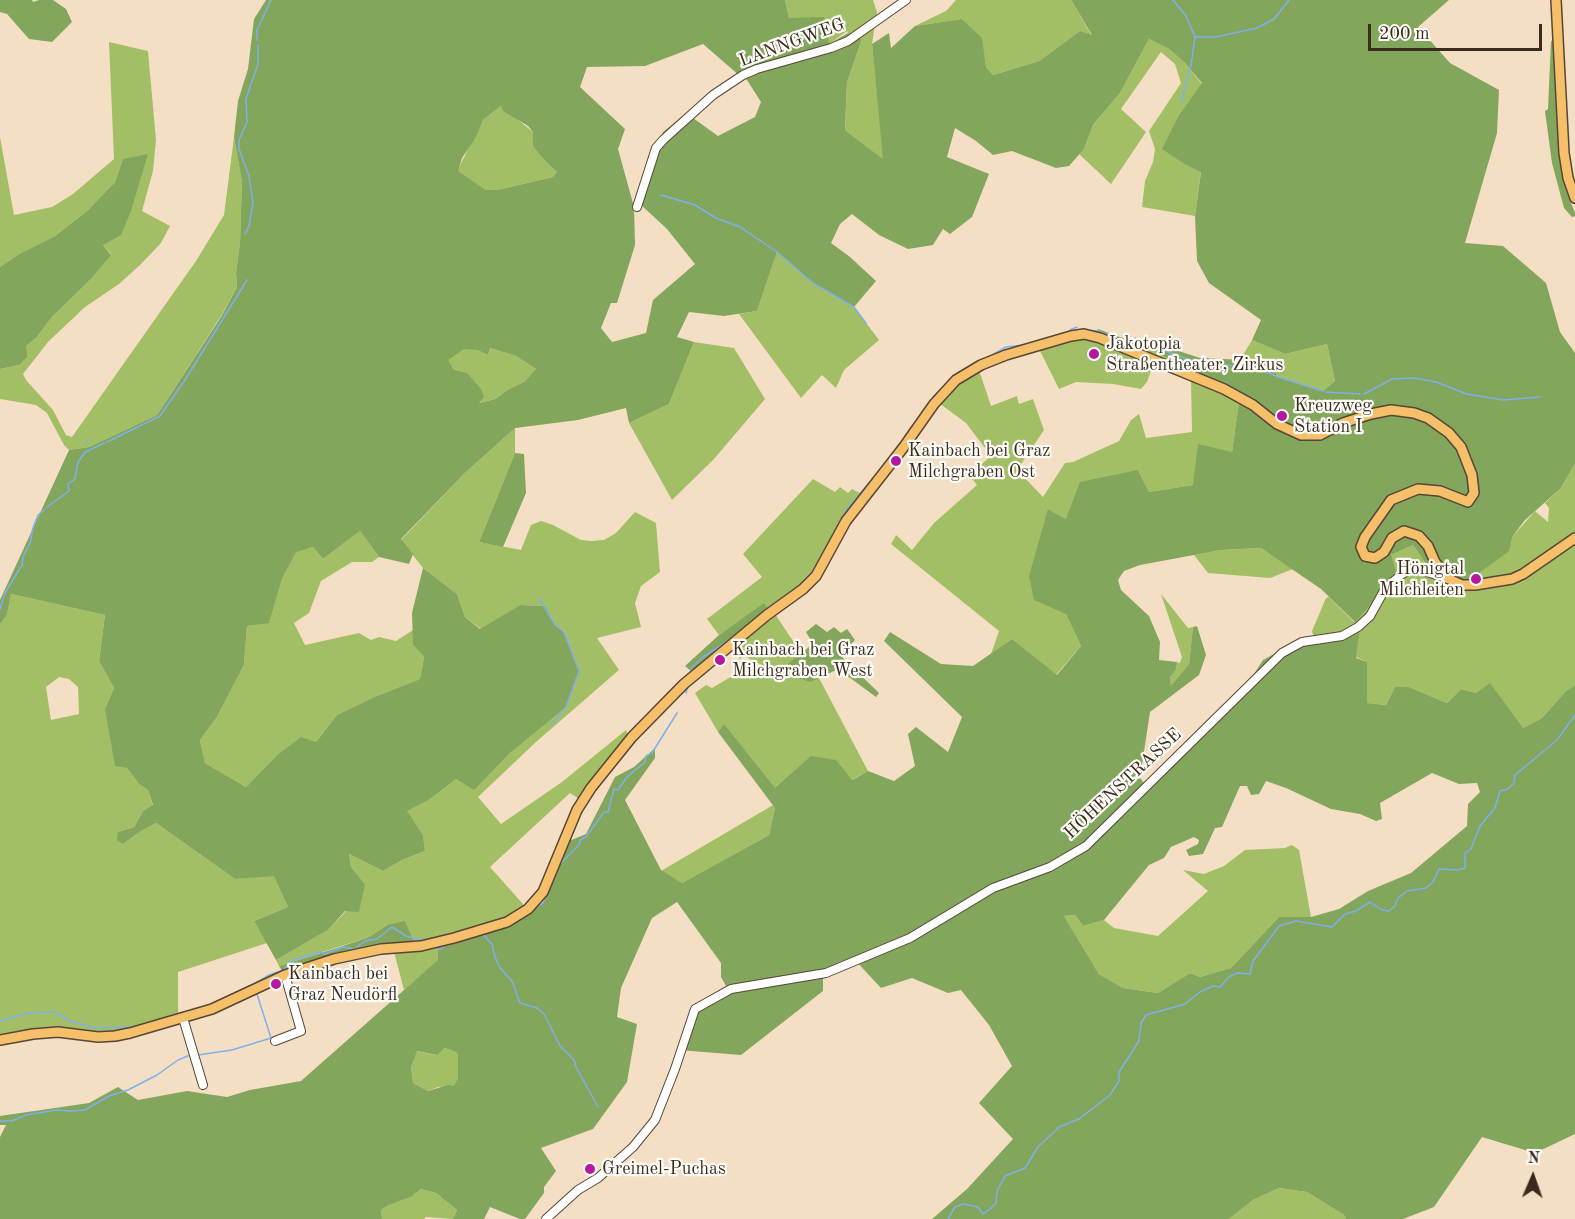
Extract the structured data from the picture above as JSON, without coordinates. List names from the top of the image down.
{
  "streets": {
    "main road": ["HÖHENSTRASSE"],
    "street": ["LANNGWEG"]
  },
  "places": [
    "Jakotopia Straßentheater, Zirkus",
    "Kreuzweg Station I",
    "Kainbach bei Graz Milchgraben Ost",
    "Hönigtal Milchleiten",
    "Kainbach bei Graz Milchgraben West",
    "Kainbach bei Graz Neudörfl",
    "Greimel-Puchas"
  ],
  "scale_bar": "200 m",
  "north": "top"
}
